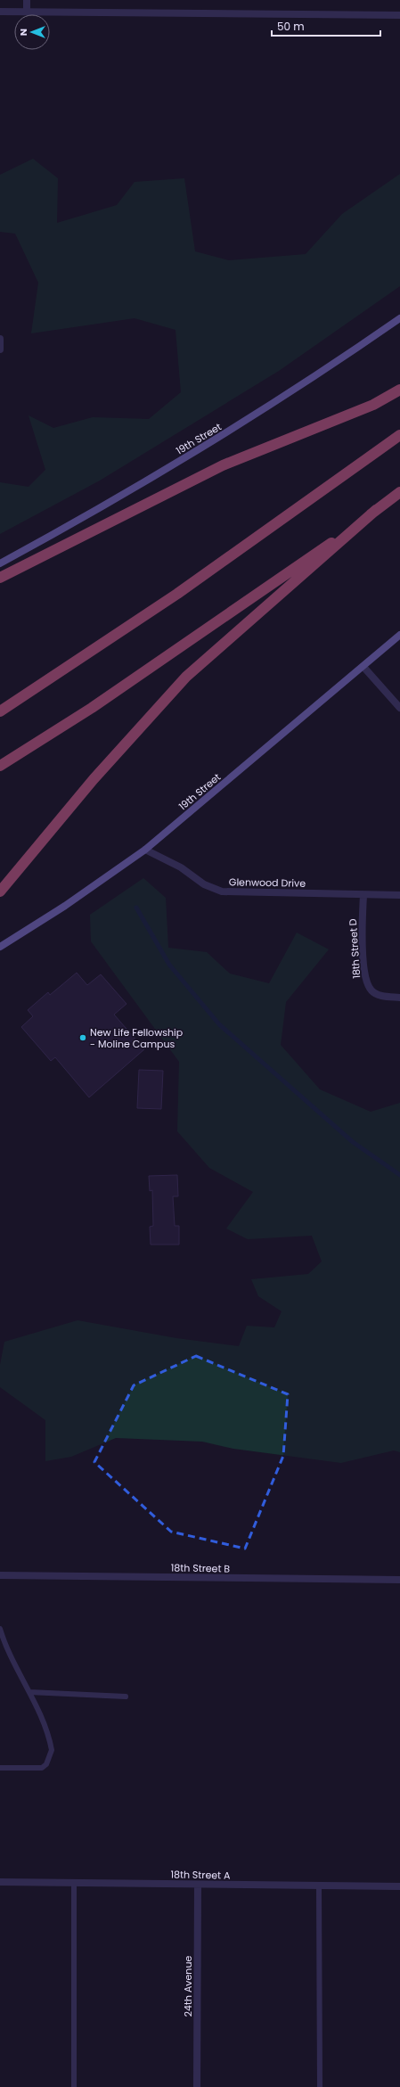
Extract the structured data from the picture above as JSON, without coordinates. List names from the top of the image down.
{
  "streets": {
    "main road": ["19th Street"],
    "street": [
      "Glenwood Drive",
      "18th Street D",
      "18th Street B",
      "18th Street A",
      "24th Avenue"
    ]
  },
  "crossings": [
    ["19th Street", "Glenwood Drive"],
    ["Glenwood Drive", "18th Street D"],
    ["18th Street A", "24th Avenue"]
  ],
  "places": ["New Life Fellowship - Moline Campus"],
  "scale_bar": "50 m",
  "north": "left"
}
